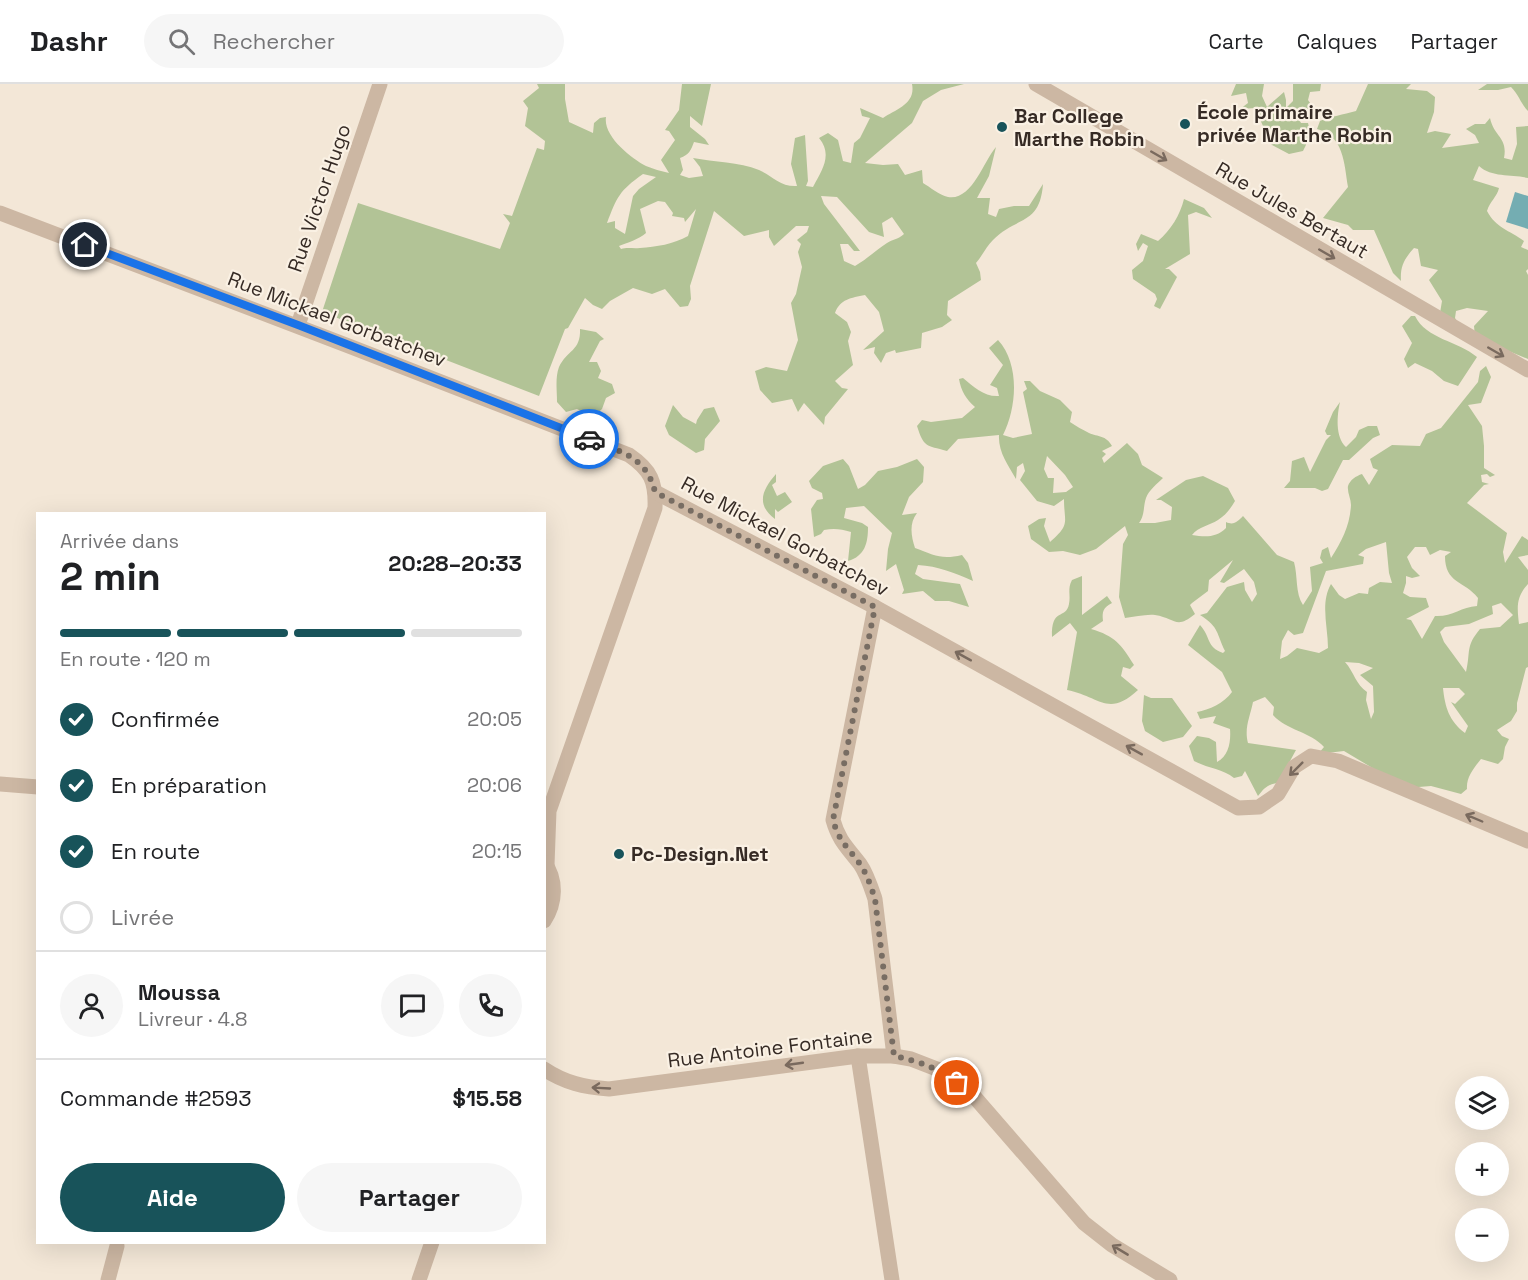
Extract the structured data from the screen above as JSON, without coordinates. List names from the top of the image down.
{
  "streets": {
    "street": [
      "Rue Victor Hugo",
      "Rue Jules Bertaut",
      "Rue Mickael Gorbatchev",
      "Rue Antoine Fontaine"
    ]
  },
  "crossings": [
    ["Rue Victor Hugo", "Rue Mickael Gorbatchev"]
  ],
  "one_way": ["Rue Jules Bertaut", "Rue Mickael Gorbatchev", "Rue Antoine Fontaine"],
  "places": ["École primaire privée Marthe Robin", "Bar College Marthe Robin", "Pc-Design.Net"],
  "page": {
    "header": "Dashr",
    "search": "Rechercher",
    "nav": ["Carte", "Calques", "Partager"],
    "heading": ["2 min", "Arrivée dans", "20:28–20:33"],
    "panel": [
      "Moussa",
      "Livreur · 4.8",
      "Commande #2593",
      "$15.58"
    ],
    "bar": "En route · 120 m",
    "list": [
      ["Confirmée", "20:05"],
      ["En préparation", "20:06"],
      ["En route", "20:15"],
      "Livrée"
    ],
    "map_buttons": ["+", "−"],
    "buttons": ["Aide", "Partager"]
  }
}
